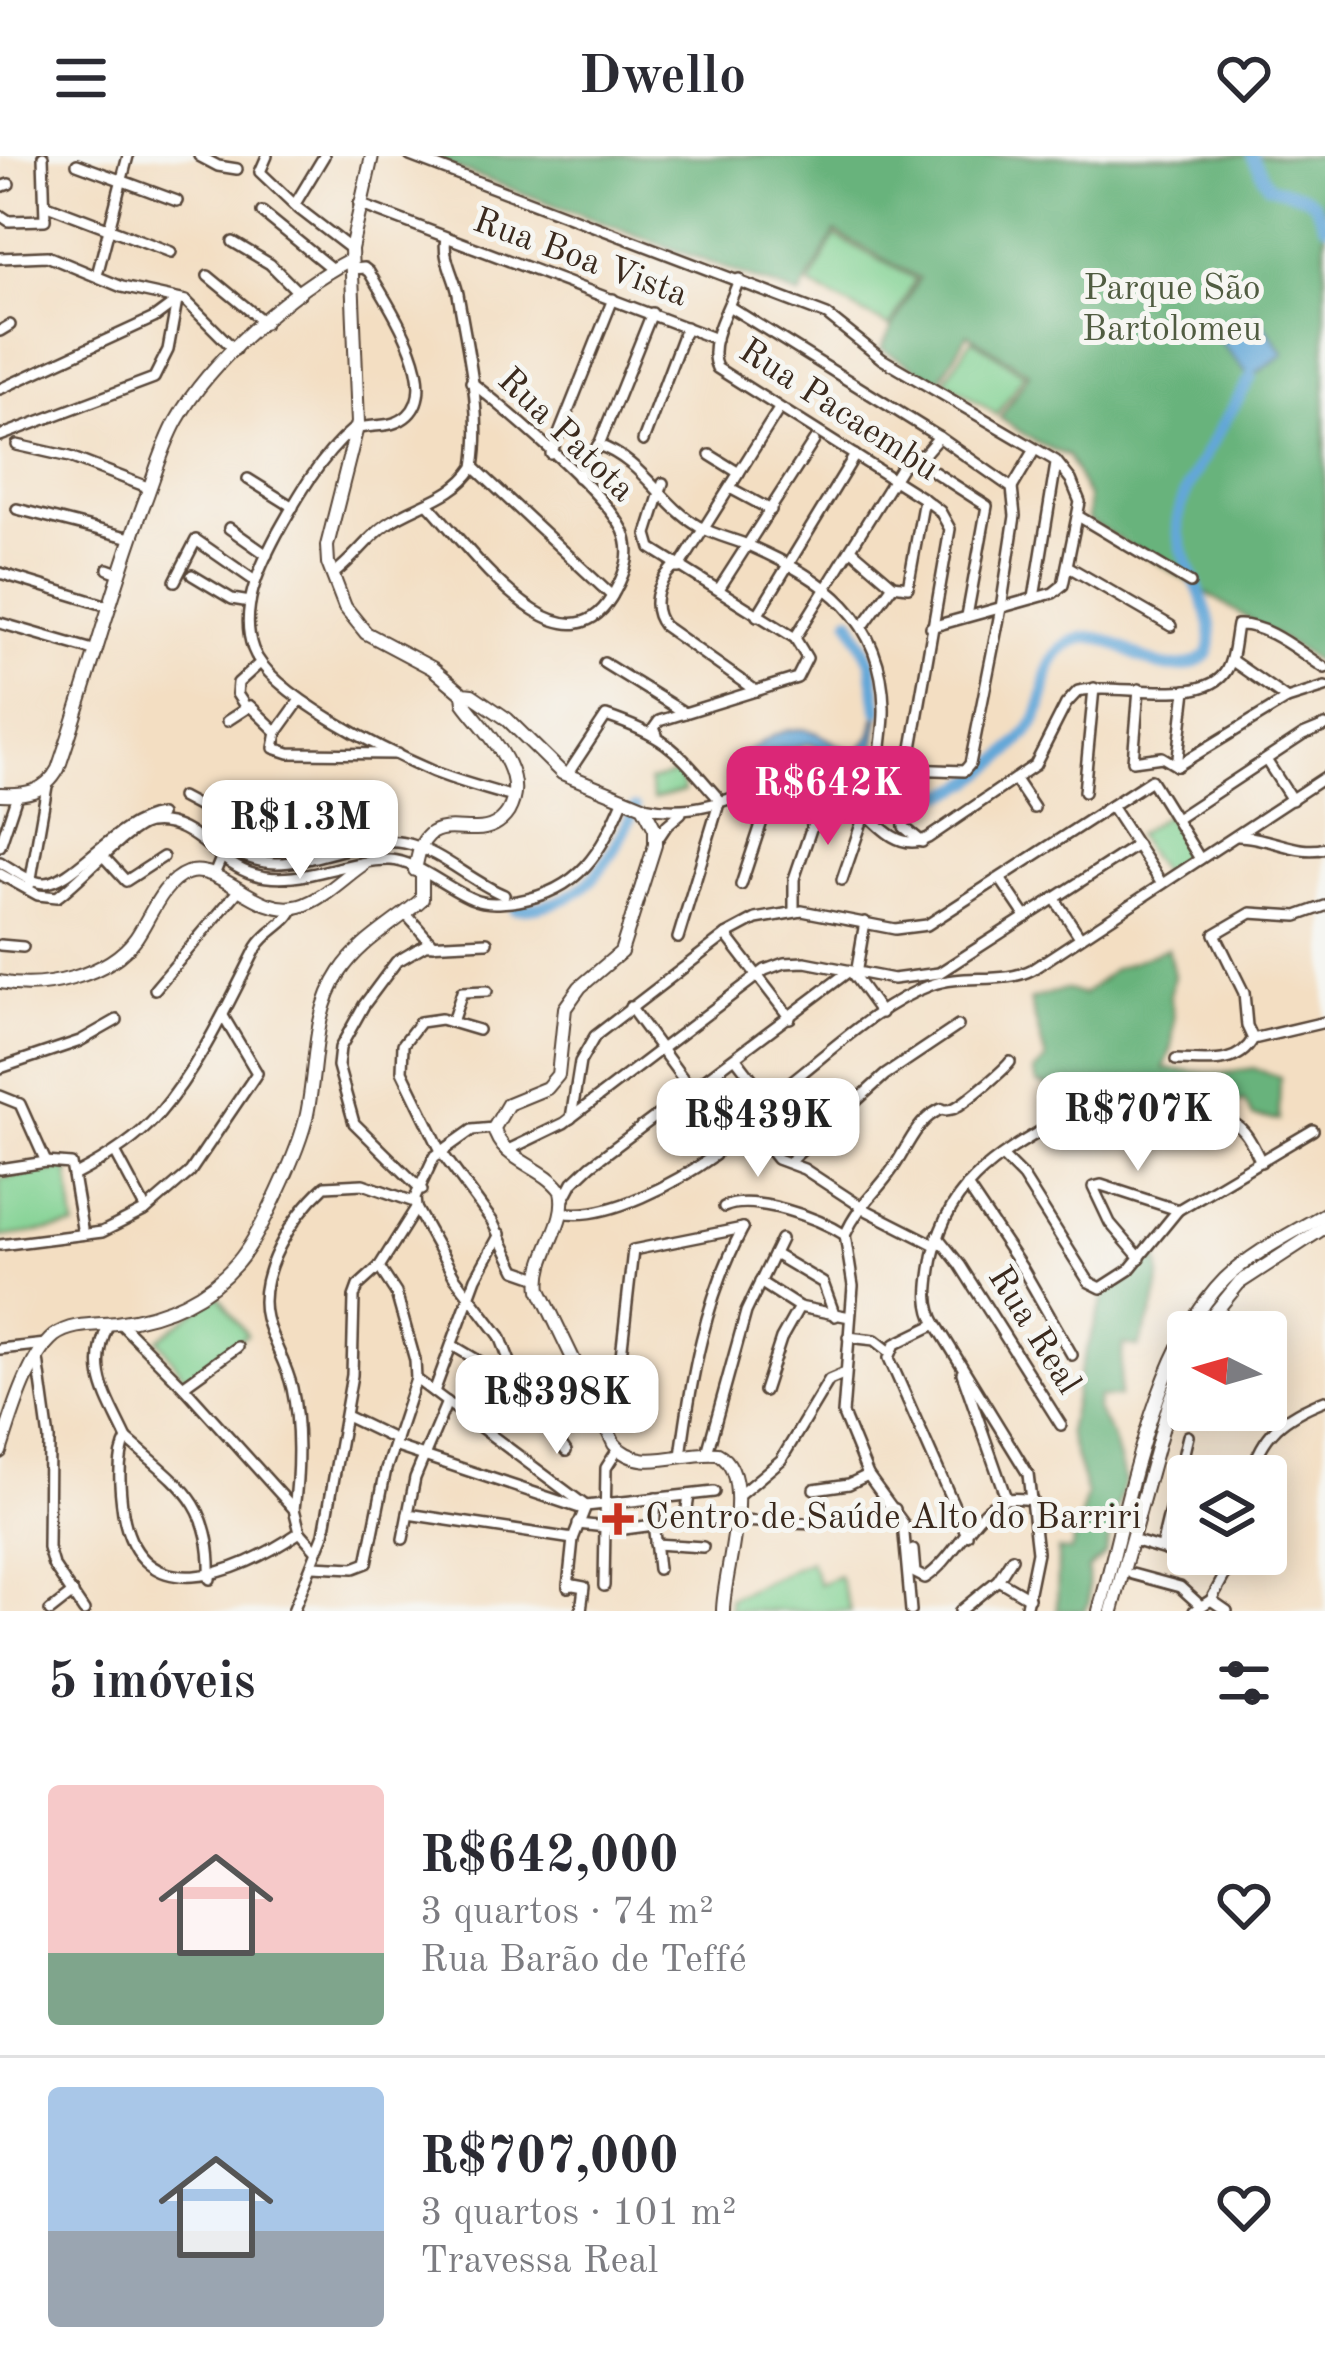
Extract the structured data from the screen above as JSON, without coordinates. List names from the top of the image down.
{
  "streets": {
    "street": [
      "Rua Boa Vista",
      "Rua Pacaembu",
      "Rua Patota",
      "Rua Real"
    ]
  },
  "crossings": [
    ["Rua Boa Vista", "Rua Pacaembu"]
  ],
  "parks": ["Parque São Bartolomeu"],
  "places": {
    "health": ["Centro de Saúde Alto do Barriri"]
  },
  "north": "left",
  "page": {
    "header": "Dwello",
    "price": [
      "R$642K",
      "R$1.3M",
      "R$707K",
      "R$439K",
      "R$398K"
    ],
    "heading": "5 imóveis",
    "list": [
      {
        "name": "R$642,000",
        "note": "3 quartos · 74 m² · Rua Barão de Teffé"
      },
      {
        "name": "R$707,000",
        "note": "3 quartos · 101 m² · Travessa Real"
      }
    ]
  }
}
